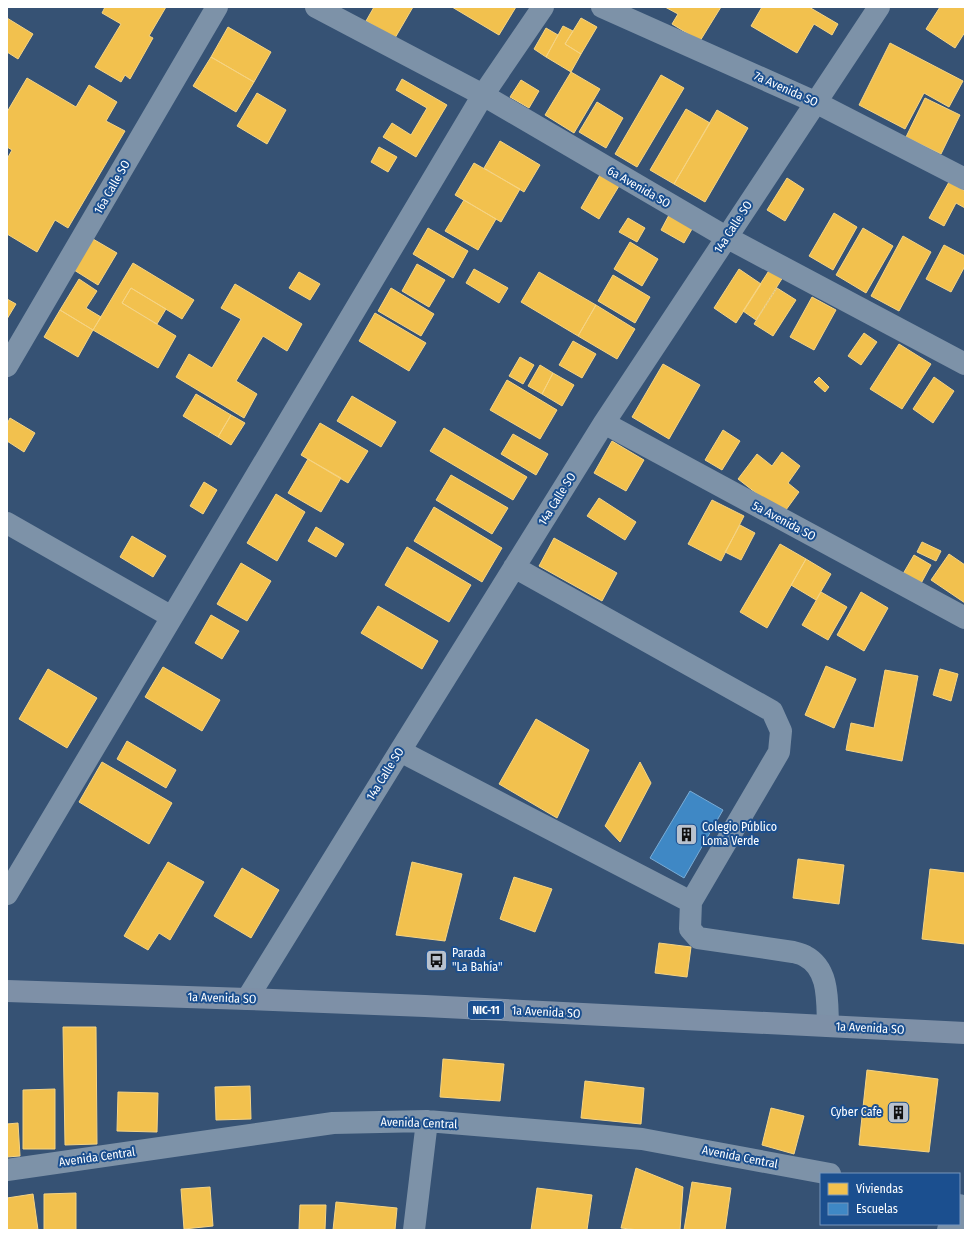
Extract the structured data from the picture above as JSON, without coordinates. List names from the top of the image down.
{
  "streets": {
    "highway": ["1a Avenida SO", "NIC-11"],
    "street": [
      "7a Avenida SO",
      "16a Calle SO",
      "6a Avenida SO",
      "14a Calle SO",
      "5a Avenida SO",
      "Avenida Central"
    ]
  },
  "crossings": [
    ["7a Avenida SO", "14a Calle SO"],
    ["6a Avenida SO", "14a Calle SO"],
    ["14a Calle SO", "5a Avenida SO"],
    ["14a Calle SO", "1a Avenida SO"]
  ],
  "places": {
    "building": ["Colegio Público Loma Verde", "Cyber Cafe"],
    "bus stop": ["Parada \"La Bahía\""]
  },
  "legend": ["Viviendas", "Escuelas"]
}
